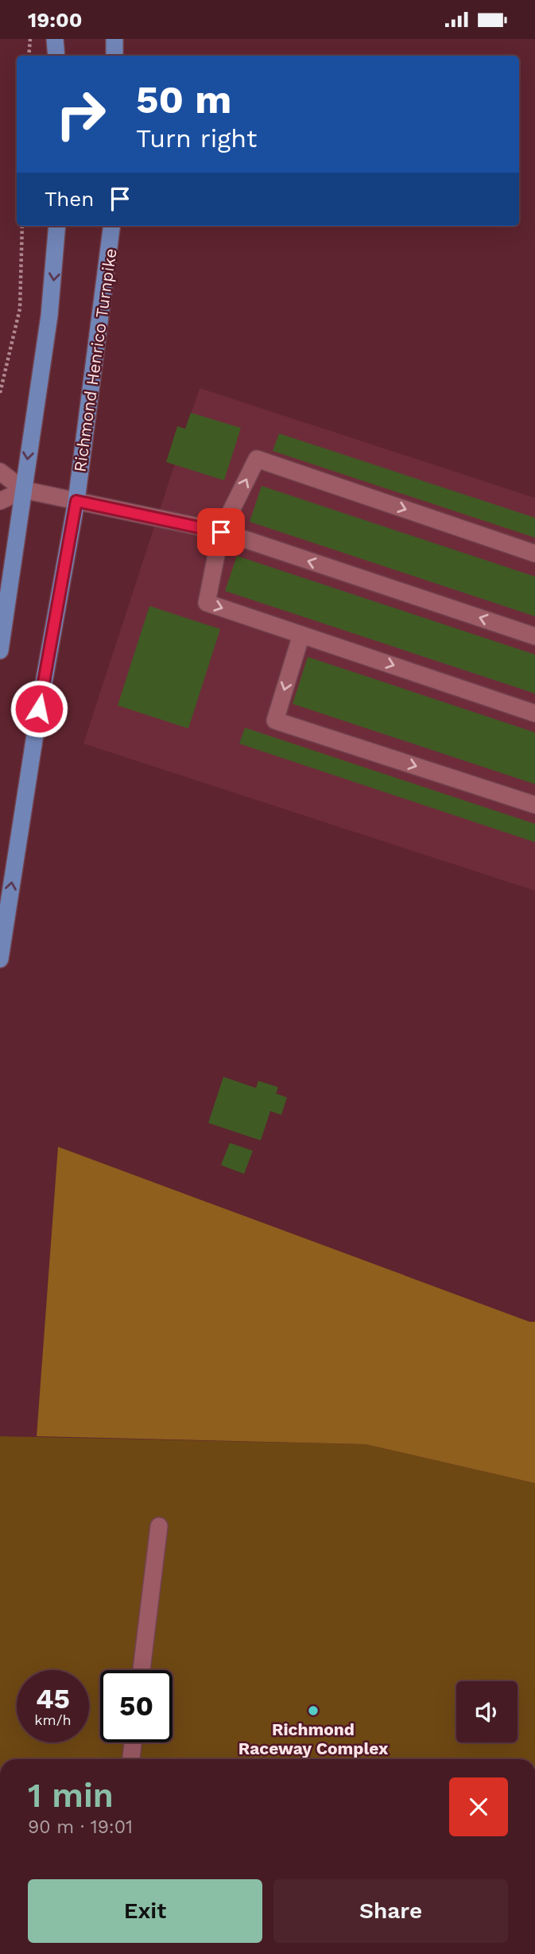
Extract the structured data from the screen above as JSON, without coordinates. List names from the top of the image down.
{
  "streets": {
    "main road": ["Richmond Henrico Turnpike"]
  },
  "places": ["Richmond Raceway Complex"],
  "page": {
    "status": "19:00",
    "turn": ["50 m", "Turn right"],
    "then": "Then",
    "speed": "45 km/h",
    "limit": "50",
    "heading": ["1 min", "90 m · 19:01"],
    "buttons": ["Exit", "Share"]
  }
}
